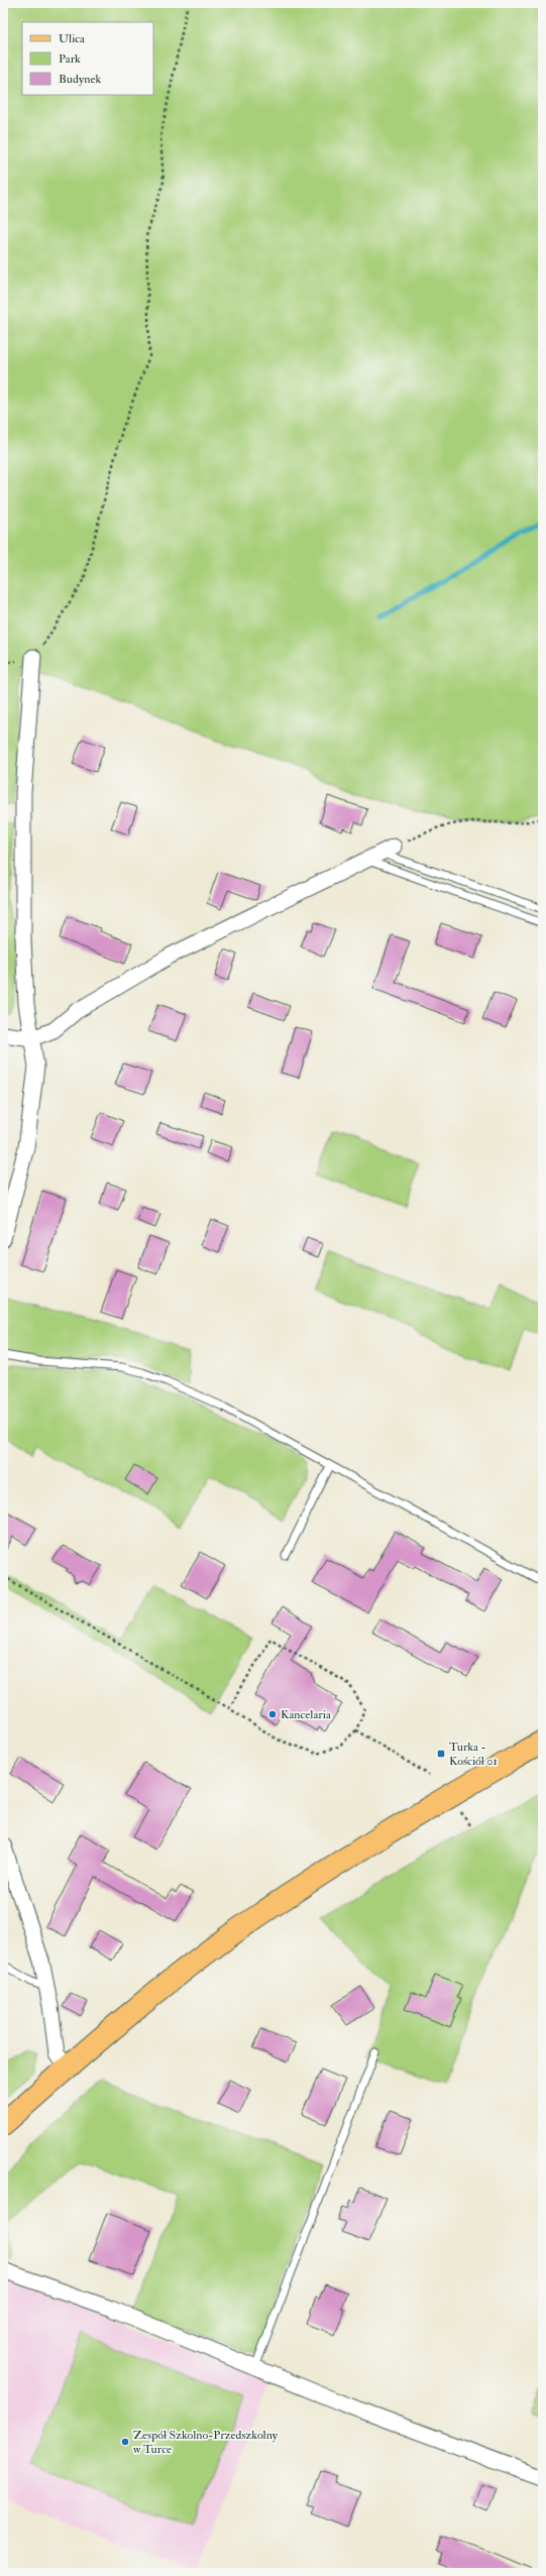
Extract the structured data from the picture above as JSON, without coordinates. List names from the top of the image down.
{
  "places": {
    "other": ["Kancelaria", "Zespół Szkolno-Przedszkolny w Turce"],
    "transit": ["Turka - Kościół 01"]
  },
  "legend": ["Ulica", "Park", "Budynek"]
}
